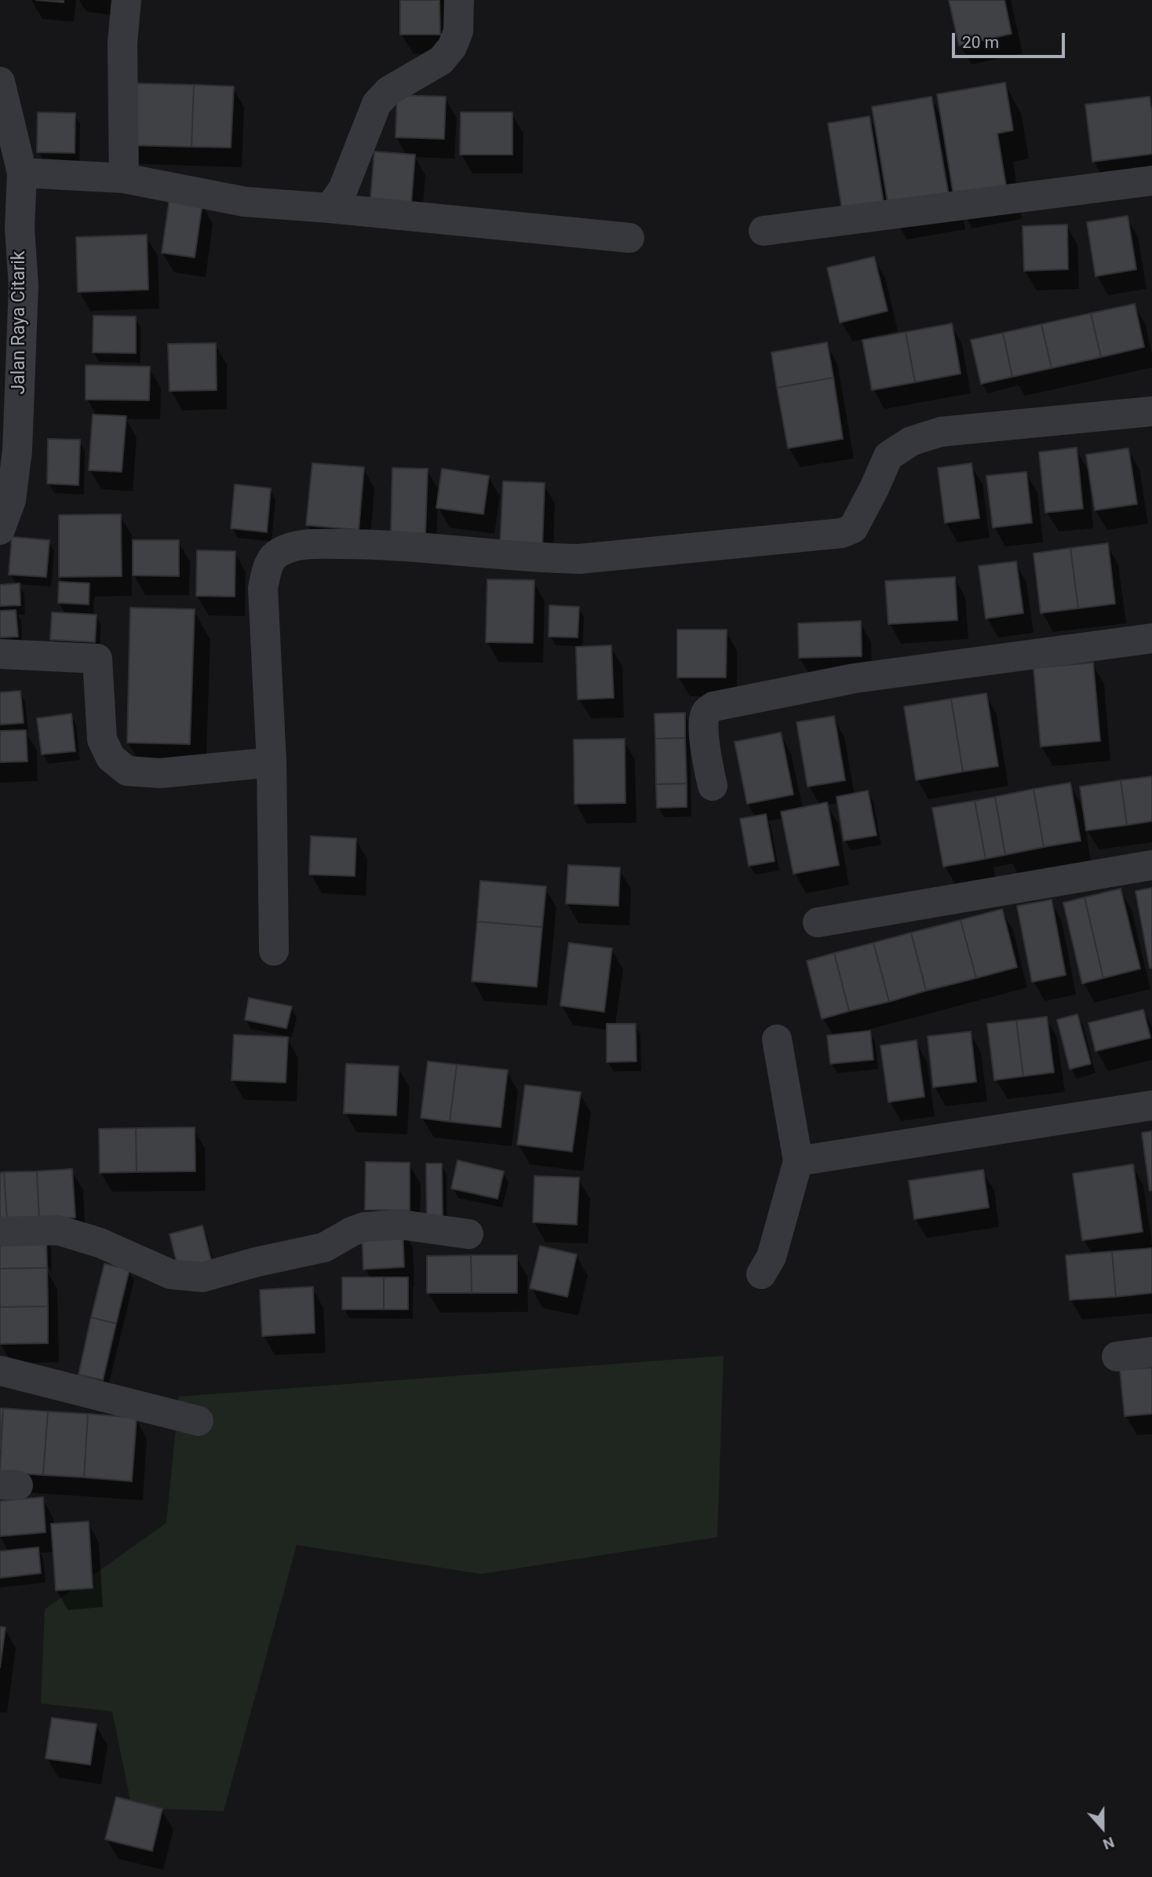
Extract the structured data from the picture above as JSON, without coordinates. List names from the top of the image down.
{
  "streets": {
    "street": ["Jalan Raya Citarik"]
  },
  "scale_bar": "20 m",
  "north": "bottom"
}
